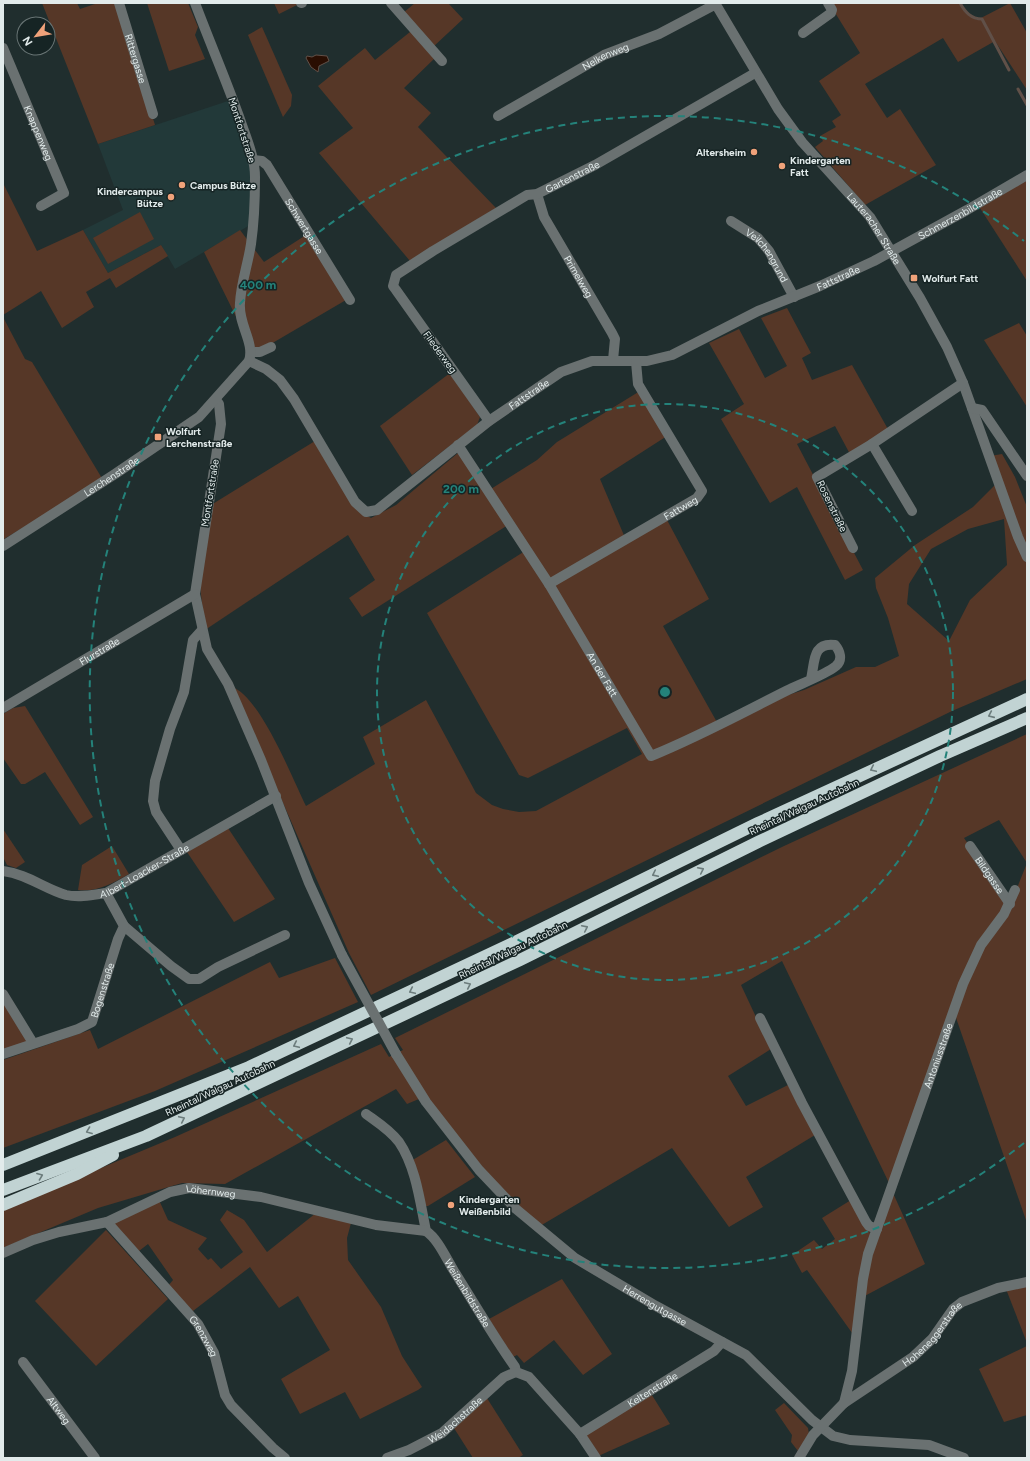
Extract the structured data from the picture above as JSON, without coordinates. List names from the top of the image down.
{
  "streets": {
    "highway": ["Rheintal/Walgau Autobahn"],
    "street": [
      "Nelkenweg",
      "Rittergasse",
      "Montfortstraße",
      "Knappenweg",
      "Gartenstraße",
      "Schmerzenbildstraße",
      "Schwertgasse",
      "Lauteracher Straße",
      "Veilchengrund",
      "Primelweg",
      "Fattstraße",
      "Fliederweg",
      "Lerchenstraße",
      "Rosenstraße",
      "Fattweg",
      "Flurstraße",
      "An der Fatt",
      "Albert-Loacker-Straße",
      "Bildgasse",
      "Bogenstraße",
      "Antoniusstraße",
      "Löhernweg",
      "Weißenbildstraße",
      "Herrengutgasse",
      "Hoheneggerstraße",
      "Grenzweg",
      "Keltenstraße",
      "Altweg",
      "Weidachstraße"
    ]
  },
  "crossings": [
    ["Nelkenweg", "Lauteracher Straße"],
    ["Montfortstraße", "Schwertgasse"],
    ["Montfortstraße", "Fattstraße"],
    ["Montfortstraße", "Lerchenstraße"],
    ["Montfortstraße", "Flurstraße"],
    ["Gartenstraße", "Lauteracher Straße"],
    ["Gartenstraße", "Primelweg"],
    ["Gartenstraße", "Fliederweg"],
    ["Schmerzenbildstraße", "Lauteracher Straße"],
    ["Schmerzenbildstraße", "Fattstraße"],
    ["Lauteracher Straße", "Fattstraße"],
    ["Lauteracher Straße", "Rosenstraße"],
    ["Veilchengrund", "Fattstraße"],
    ["Primelweg", "Fattstraße"],
    ["Fattstraße", "Fliederweg"],
    ["Fattstraße", "Fattweg"],
    ["Fattstraße", "An der Fatt"],
    ["Fattweg", "An der Fatt"],
    ["Albert-Loacker-Straße", "Herrengutgasse"],
    ["Bildgasse", "Antoniusstraße"],
    ["Antoniusstraße", "Hoheneggerstraße"],
    ["Löhernweg", "Weißenbildstraße"],
    ["Löhernweg", "Grenzweg"],
    ["Weißenbildstraße", "Weidachstraße"],
    ["Herrengutgasse", "Keltenstraße"]
  ],
  "places": {
    "other": [
      "Altersheim",
      "Kindergarten Fatt",
      "Campus Bütze",
      "Kindercampus Bütze",
      "Kindergarten Weißenbild"
    ],
    "transit": ["Wolfurt Fatt", "Wolfurt Lerchenstraße"]
  },
  "north": "bottom left",
  "rings": ["400 m", "200 m"]
}
